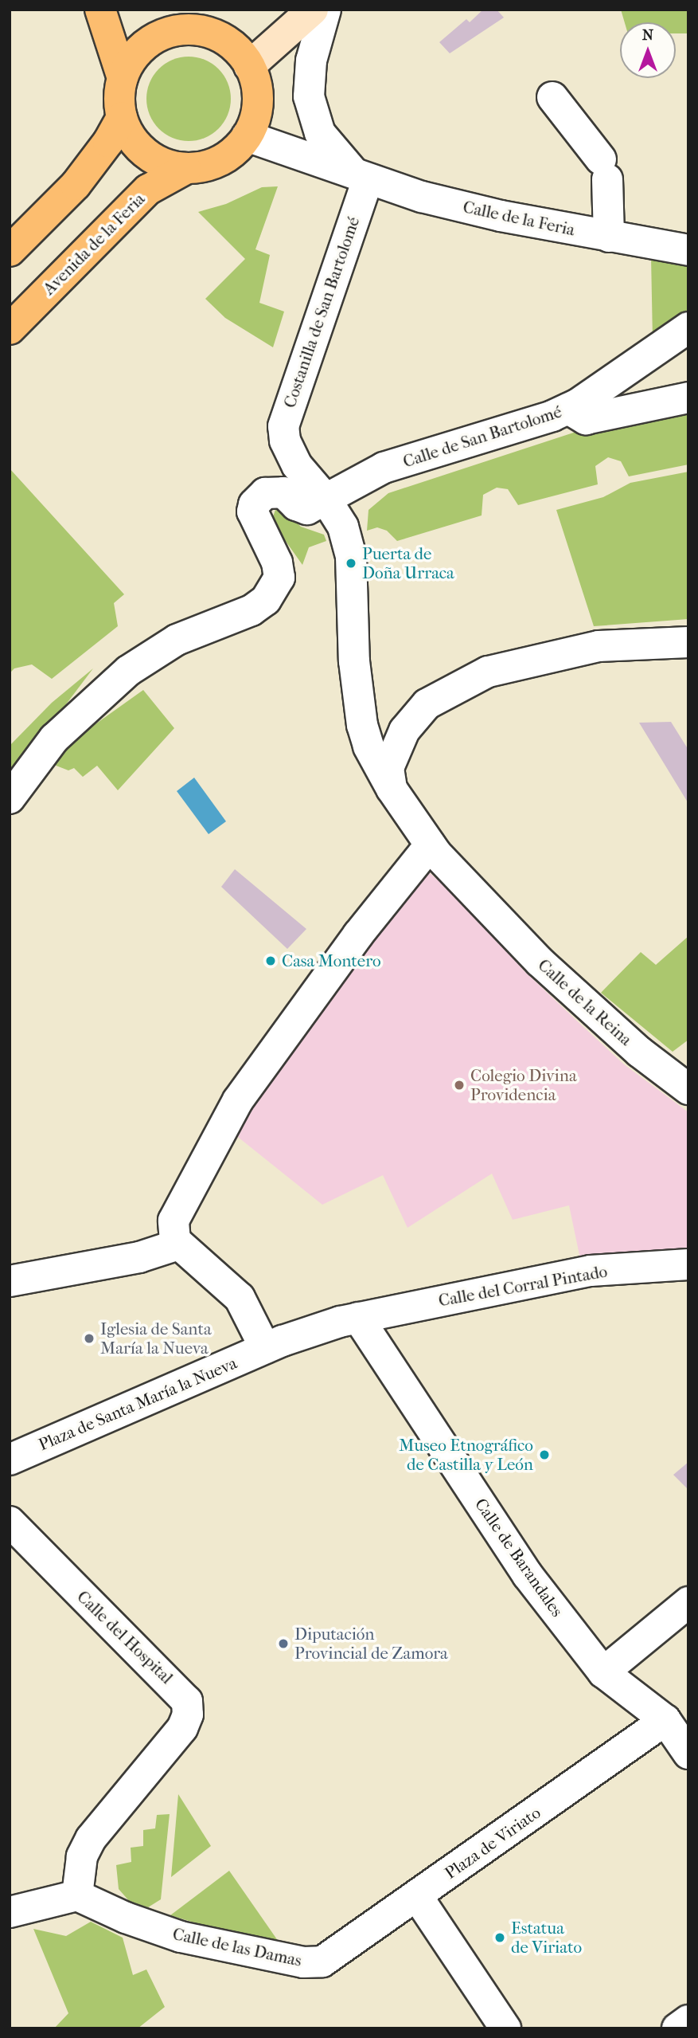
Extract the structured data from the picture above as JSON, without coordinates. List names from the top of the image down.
{
  "streets": {
    "highway": ["Avenida de la Feria"],
    "street": [
      "Calle de la Feria",
      "Costanilla de San Bartolomé",
      "Calle de San Bartolomé",
      "Calle de la Reina",
      "Calle del Corral Pintado",
      "Plaza de Santa María la Nueva",
      "Calle de Barandales",
      "Calle del Hospital",
      "Plaza de Viriato",
      "Calle de las Damas"
    ]
  },
  "crossings": [
    ["Calle de la Feria", "Avenida de la Feria"],
    ["Calle de la Feria", "Costanilla de San Bartolomé"],
    ["Costanilla de San Bartolomé", "Calle de San Bartolomé"],
    ["Costanilla de San Bartolomé", "Calle de la Reina"],
    ["Calle del Corral Pintado", "Plaza de Santa María la Nueva"],
    ["Calle del Corral Pintado", "Calle de Barandales"],
    ["Plaza de Santa María la Nueva", "Calle de Barandales"],
    ["Calle de Barandales", "Plaza de Viriato"],
    ["Calle del Hospital", "Calle de las Damas"],
    ["Plaza de Viriato", "Calle de las Damas"]
  ],
  "places": [
    "Puerta de Doña Urraca",
    "Casa Montero",
    "Colegio Divina Providencia",
    "Iglesia de Santa María la Nueva",
    "Museo Etnográfico de Castilla y León",
    "Diputación Provincial de Zamora",
    "Estatua de Viriato"
  ],
  "north": "top"
}
